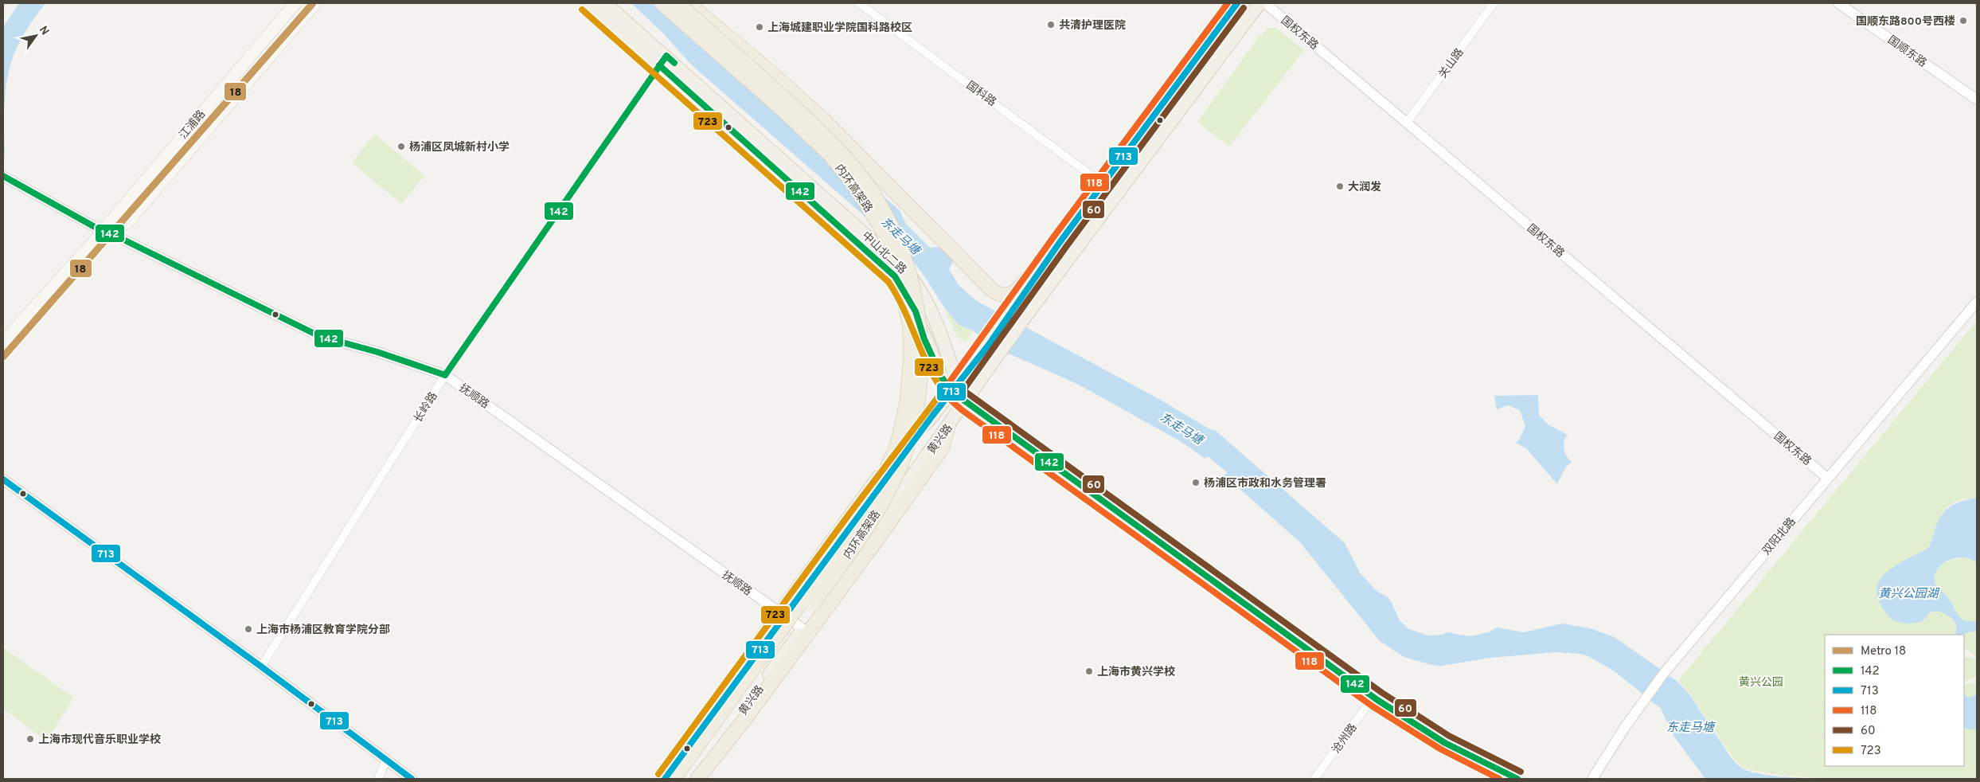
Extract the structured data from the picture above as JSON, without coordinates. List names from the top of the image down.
{
  "streets": {
    "highway": ["内环高架路"],
    "main road": ["江浦路", "中山北二路", "黄兴路"],
    "street": [
      "国权东路",
      "国顺东路",
      "关山路",
      "国科路",
      "抚顺路",
      "长岭路",
      "双阳北路",
      "沧州路"
    ]
  },
  "crossings": [
    ["国权东路", "关山路"],
    ["国权东路", "双阳北路"],
    ["国科路", "黄兴路"],
    ["江浦路", "抚顺路"],
    ["中山北二路", "长岭路"],
    ["中山北二路", "黄兴路"],
    ["抚顺路", "长岭路"],
    ["抚顺路", "黄兴路"]
  ],
  "water": ["东走马塘", "黄兴公园湖"],
  "parks": ["黄兴公园"],
  "places": [
    "国顺东路800号西楼",
    "共清护理医院",
    "上海城建职业学院国科路校区",
    "杨浦区凤城新村小学",
    "大润发",
    "杨浦区市政和水务管理署",
    "上海市杨浦区教育学院分部",
    "上海市黄兴学校",
    "上海市现代音乐职业学校"
  ],
  "lines": [
    "metro line 18",
    "transit line 713",
    "transit line 118",
    "transit line 60",
    "transit line 723",
    "transit line 142"
  ],
  "legend": [
    "Metro 18",
    "142",
    "713",
    "118",
    "60",
    "723"
  ],
  "north": "top right"
}
